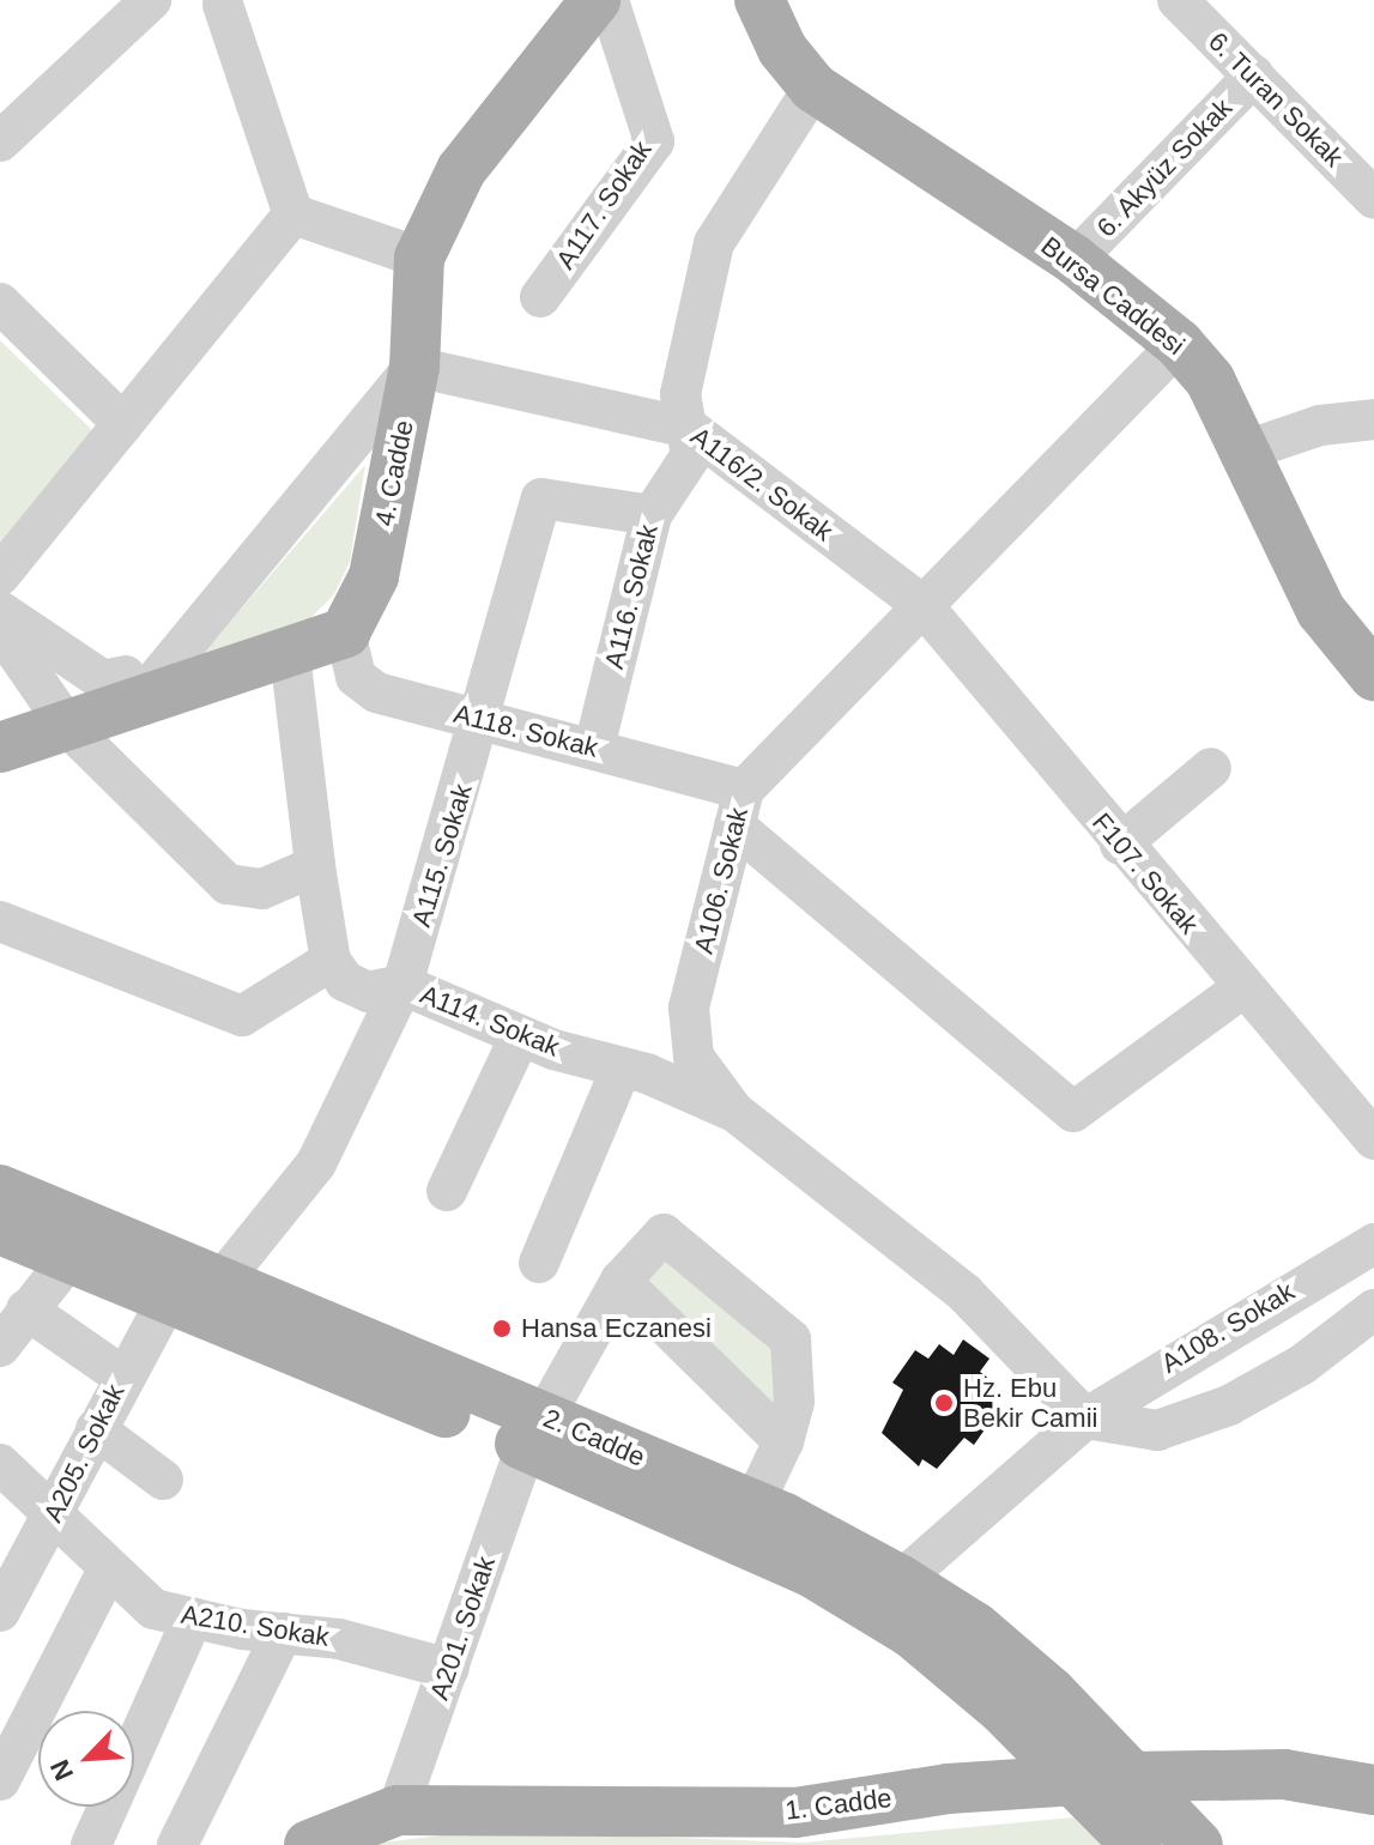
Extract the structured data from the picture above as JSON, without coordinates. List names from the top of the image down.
{
  "streets": {
    "main road": [
      "Bursa Caddesi",
      "4. Cadde",
      "2. Cadde",
      "1. Cadde"
    ],
    "street": [
      "6. Turan Sokak",
      "6. Akyüz Sokak",
      "A117. Sokak",
      "A116/2. Sokak",
      "A116. Sokak",
      "A118. Sokak",
      "A115. Sokak",
      "F107. Sokak",
      "A106. Sokak",
      "A114. Sokak",
      "A108. Sokak",
      "A205. Sokak",
      "A210. Sokak",
      "A201. Sokak"
    ]
  },
  "crossings": [
    ["6. Turan Sokak", "6. Akyüz Sokak"],
    ["6. Akyüz Sokak", "Bursa Caddesi"],
    ["Bursa Caddesi", "A116. Sokak"],
    ["Bursa Caddesi", "A106. Sokak"],
    ["4. Cadde", "A116/2. Sokak"],
    ["4. Cadde", "A118. Sokak"],
    ["A116/2. Sokak", "A116. Sokak"],
    ["A116/2. Sokak", "F107. Sokak"],
    ["A116/2. Sokak", "A106. Sokak"],
    ["A116. Sokak", "A118. Sokak"],
    ["A116. Sokak", "A115. Sokak"],
    ["A118. Sokak", "A115. Sokak"],
    ["A118. Sokak", "A106. Sokak"],
    ["A115. Sokak", "A114. Sokak"],
    ["A115. Sokak", "2. Cadde"],
    ["F107. Sokak", "A106. Sokak"],
    ["A106. Sokak", "A114. Sokak"],
    ["A106. Sokak", "A108. Sokak"],
    ["A108. Sokak", "2. Cadde"],
    ["2. Cadde", "A205. Sokak"],
    ["2. Cadde", "A201. Sokak"],
    ["2. Cadde", "1. Cadde"],
    ["A205. Sokak", "A210. Sokak"],
    ["A210. Sokak", "A201. Sokak"],
    ["A201. Sokak", "1. Cadde"]
  ],
  "places": ["Hansa Eczanesi", "Hz. Ebu Bekir Camii"],
  "north": "bottom left"
}
